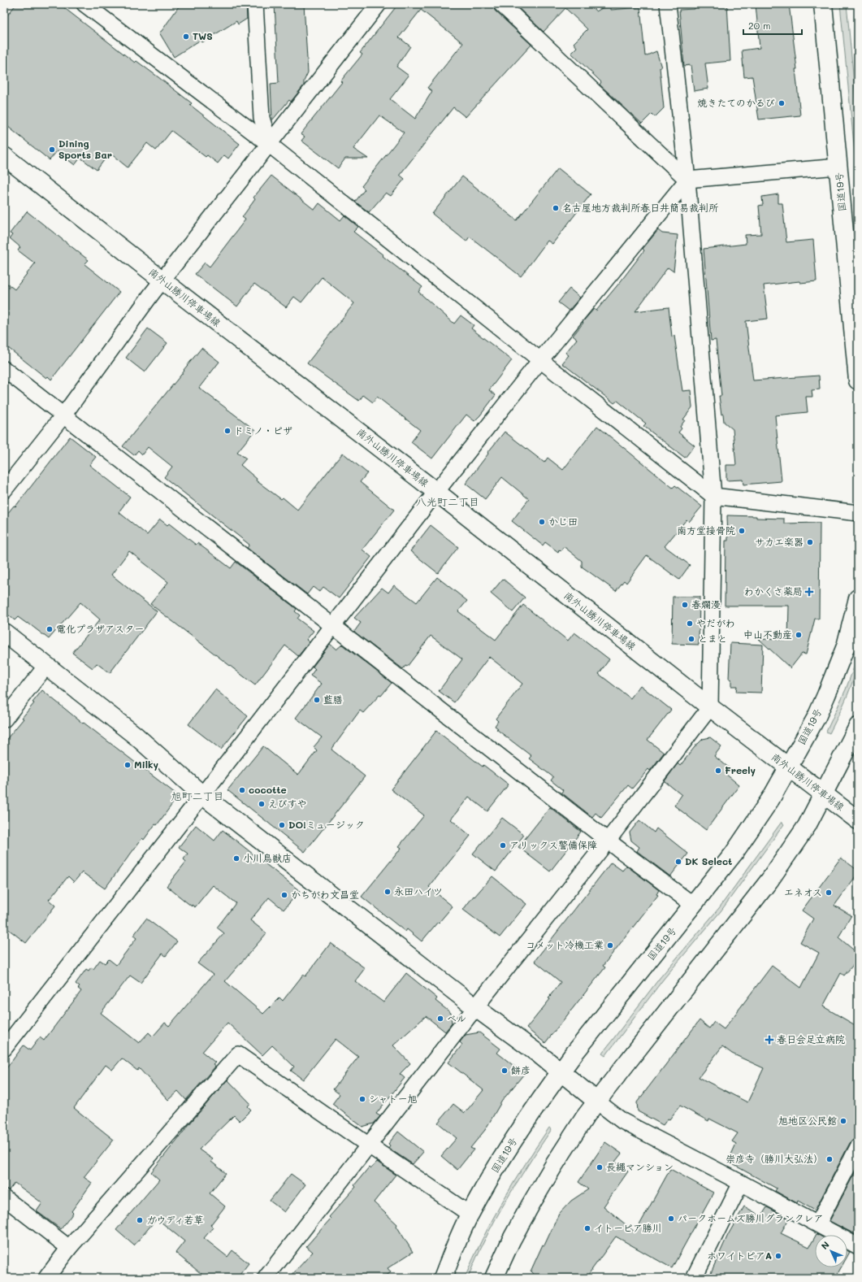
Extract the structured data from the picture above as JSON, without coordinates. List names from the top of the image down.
{
  "streets": {
    "main road": ["国道19号", "南外山勝川停車場線"]
  },
  "crossings": [
    ["国道19号", "南外山勝川停車場線"]
  ],
  "districts": ["八光町二丁目", "旭町二丁目"],
  "places": {
    "other": [
      "TWS",
      "焼きたてのかるび",
      "Dining Sports Bar",
      "名古屋地方裁判所春日井簡易裁判所",
      "ドミノ・ピザ",
      "かじ田",
      "南方堂接骨院",
      "サカエ楽器",
      "春爛漫",
      "やだがわ",
      "電化プラザアスター",
      "中山不動産",
      "とまと",
      "藍膳",
      "Milky",
      "Freely",
      "cocotte",
      "えびすや",
      "DO!ミュージック",
      "アリックス警備保障",
      "小川鳥獣店",
      "DK Select",
      "永田ハイツ",
      "エネオス",
      "かちがわ文昌堂",
      "コメット冷機工業",
      "ベル",
      "餅彦",
      "シャトー旭",
      "旭地区公民館",
      "崇彦寺（勝川大弘法）",
      "長繩マンション",
      "パークホームズ勝川グランクレア",
      "ガウディ若草",
      "イトーピア勝川",
      "ホワイトピアA"
    ],
    "health": ["わかくさ薬局", "春日会足立病院"]
  },
  "scale_bar": "20 m",
  "north": "top left"
}
